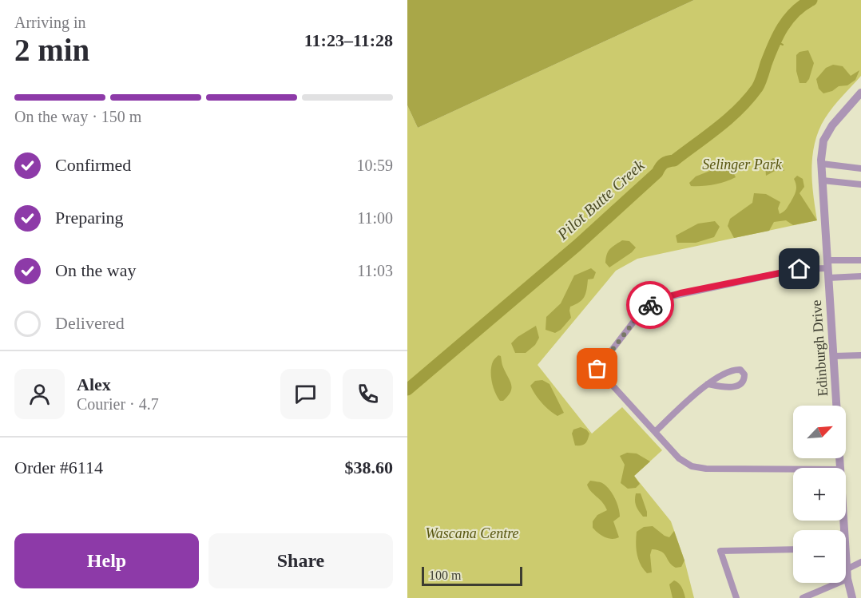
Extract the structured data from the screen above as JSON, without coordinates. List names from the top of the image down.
{
  "streets": {
    "street": ["Edinburgh Drive"]
  },
  "water": ["Pilot Butte Creek"],
  "parks": ["Selinger Park", "Wascana Centre"],
  "scale_bar": "100 m",
  "north": "top right",
  "page": {
    "heading": ["2 min", "Arriving in", "11:23–11:28"],
    "panel": [
      "Alex",
      "Courier · 4.7",
      "Order #6114",
      "$38.60"
    ],
    "bar": "On the way · 150 m",
    "list": [
      ["Confirmed", "10:59"],
      ["Preparing", "11:00"],
      ["On the way", "11:03"],
      "Delivered"
    ],
    "map_buttons": ["+", "−"],
    "buttons": ["Help", "Share"],
    "scale": "100 m"
  }
}
